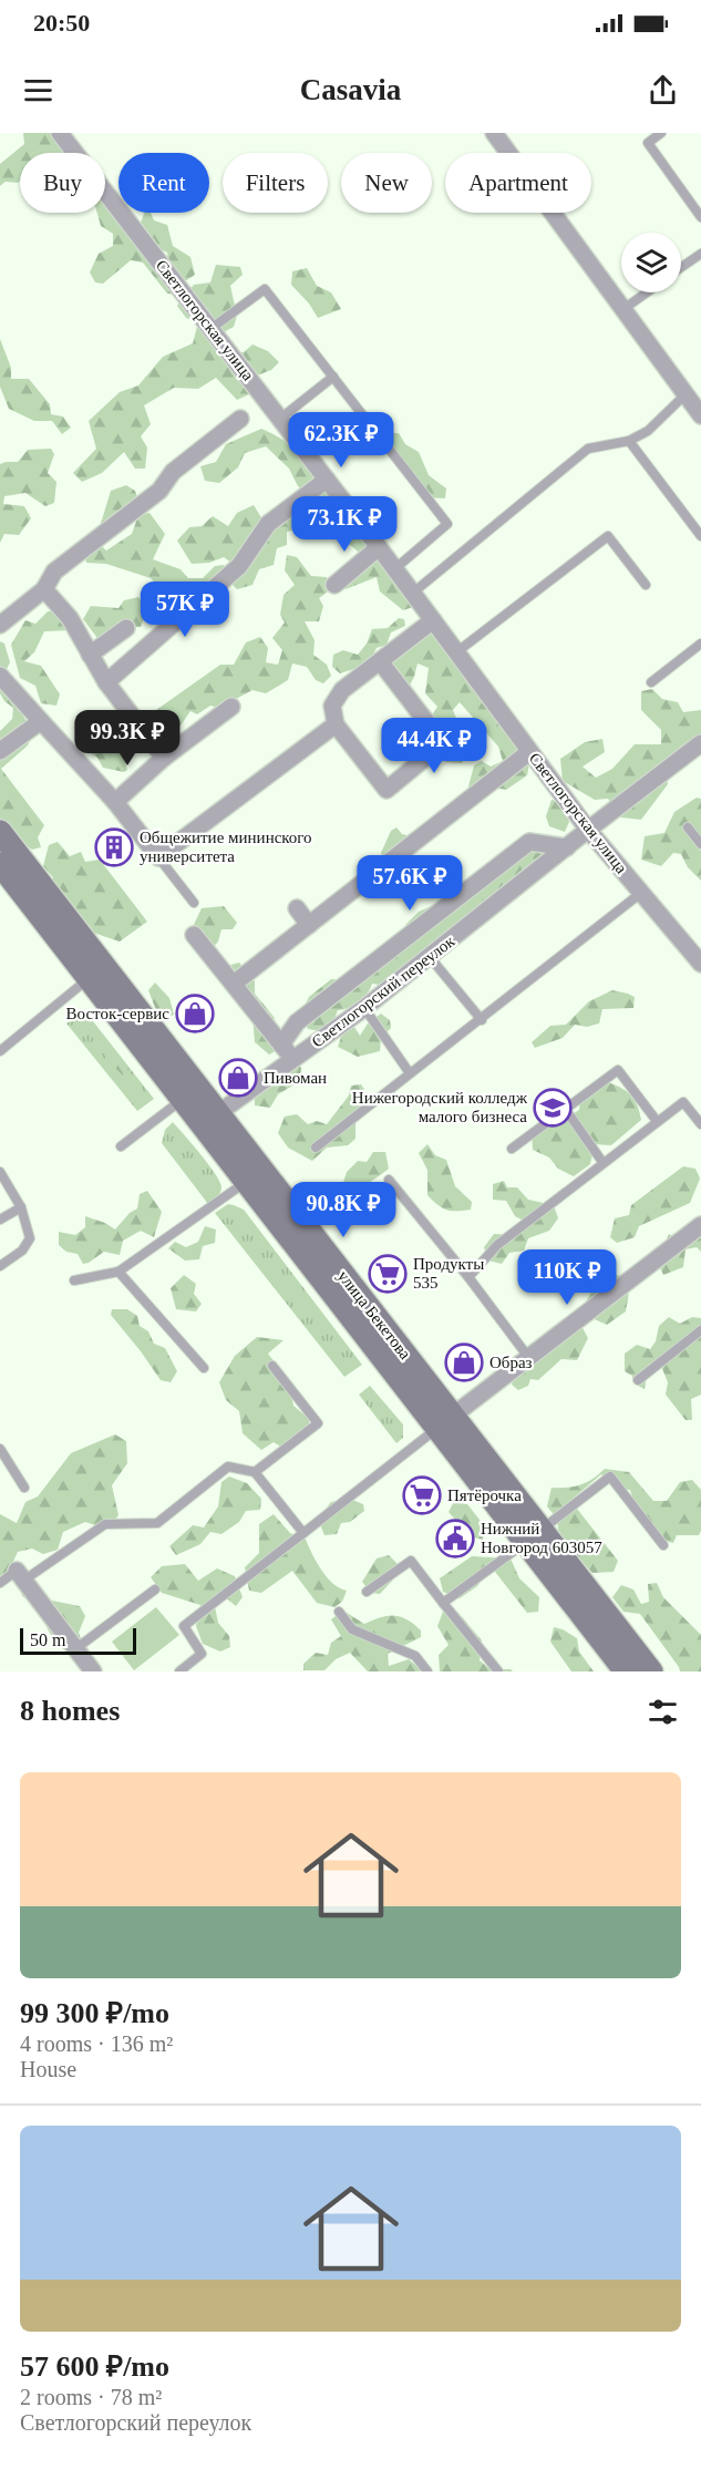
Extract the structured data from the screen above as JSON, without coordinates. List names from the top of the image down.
{
  "streets": {
    "main road": ["улица Бекетова"],
    "street": ["Светлогорская улица", "Светлогорский переулок"]
  },
  "crossings": [
    ["Светлогорская улица", "Светлогорский переулок"],
    ["Светлогорский переулок", "улица Бекетова"]
  ],
  "places": {
    "building": ["Общежитие мининского университета"],
    "shop": ["Восток-сервис", "Пивоман", "Образ"],
    "school or university": ["Нижегородский колледж малого бизнеса"],
    "supermarket": ["Продукты 535", "Пятёрочка"],
    "public building": ["Нижний Новгород 603057"]
  },
  "scale_bar": "50 m",
  "page": {
    "status": "20:50",
    "header": "Casavia",
    "chip": [
      "Buy",
      "Rent",
      "Filters",
      "New",
      "Apartment"
    ],
    "price": [
      "62.3K ₽",
      "73.1K ₽",
      "57K ₽",
      "99.3K ₽",
      "44.4K ₽",
      "57.6K ₽",
      "90.8K ₽",
      "110K ₽"
    ],
    "scale": "50 m",
    "heading": "8 homes",
    "list": [
      {
        "name": "99 300 ₽/mo",
        "note": "4 rooms · 136 m² · House"
      },
      {
        "name": "57 600 ₽/mo",
        "note": "2 rooms · 78 m² · Светлогорский переулок"
      }
    ]
  }
}
